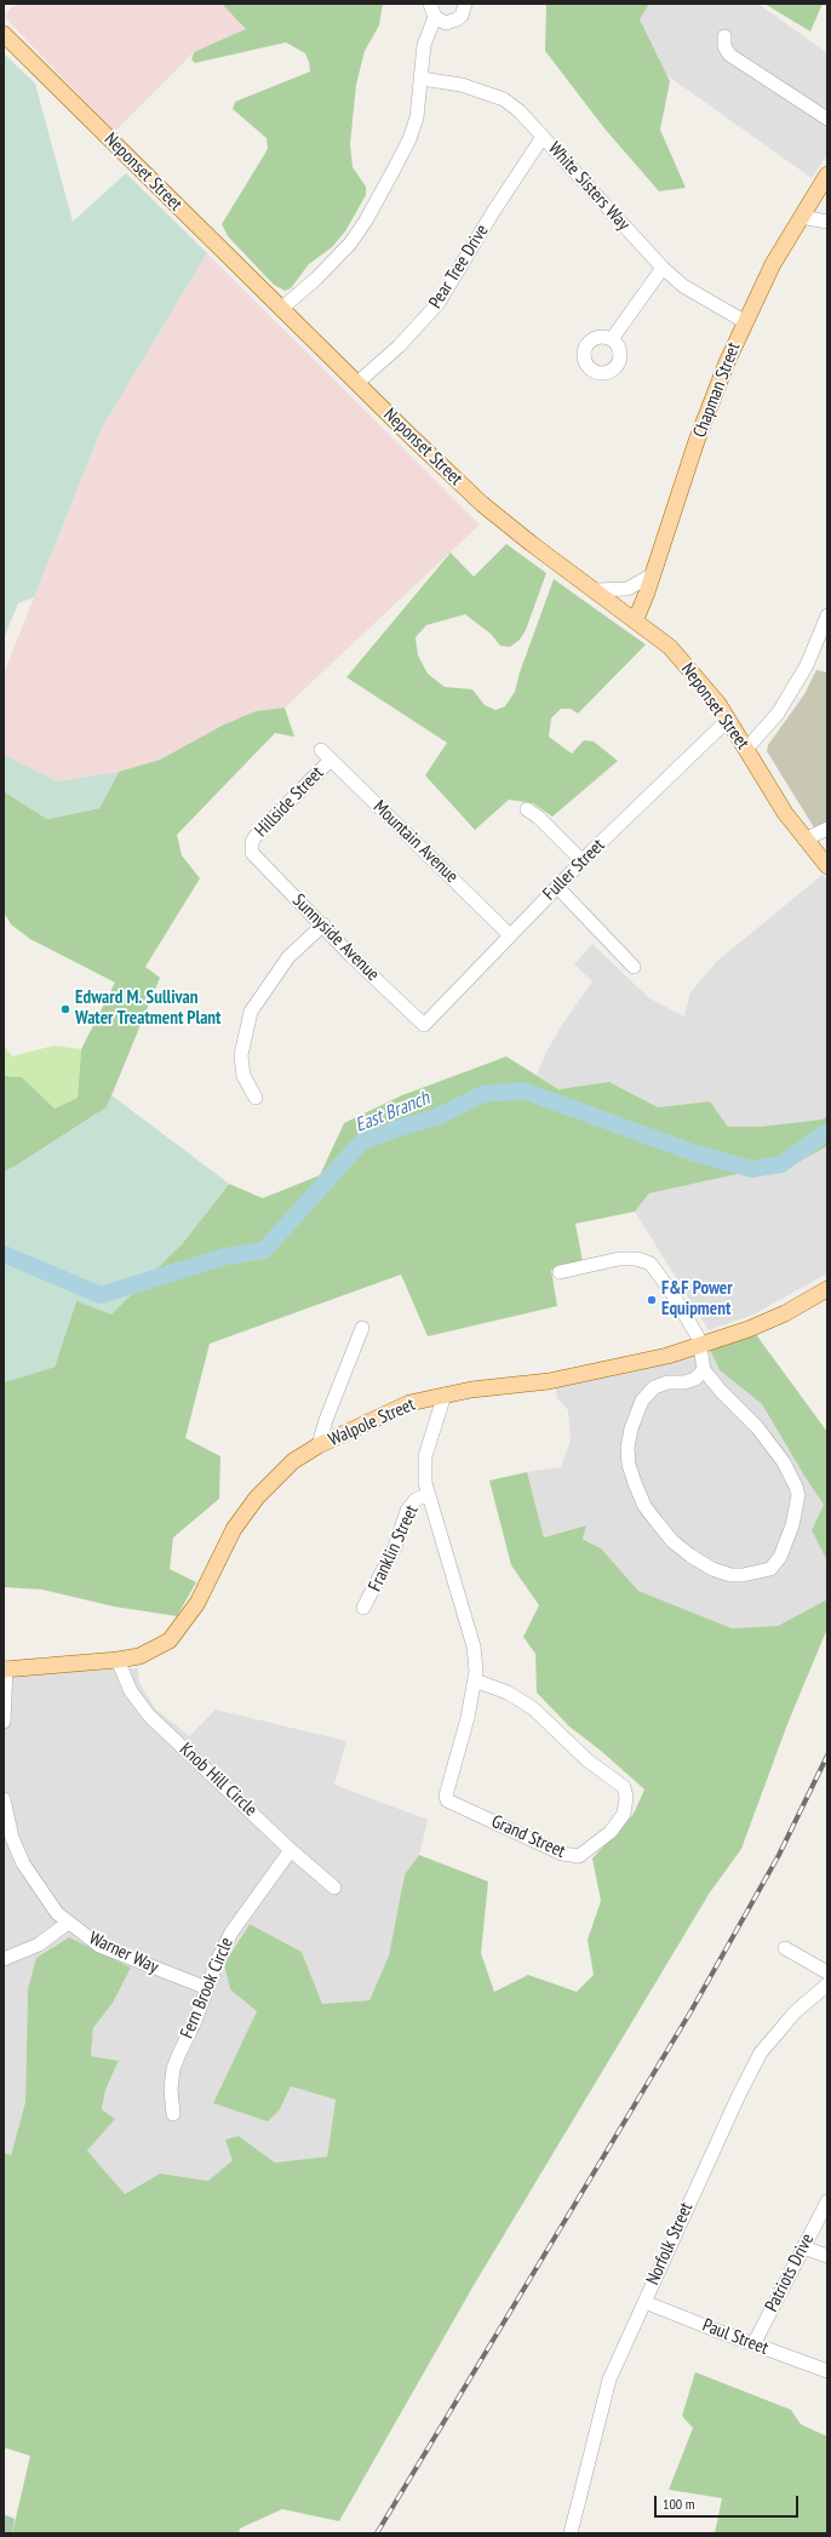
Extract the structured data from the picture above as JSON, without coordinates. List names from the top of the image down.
{
  "streets": {
    "main road": ["Neponset Street", "Chapman Street", "Walpole Street"],
    "street": [
      "White Sisters Way",
      "Pear Tree Drive",
      "Hillside Street",
      "Mountain Avenue",
      "Fuller Street",
      "Sunnyside Avenue",
      "Franklin Street",
      "Knob Hill Circle",
      "Grand Street",
      "Warner Way",
      "Fern Brook Circle",
      "Norfolk Street",
      "Patriots Drive",
      "Paul Street"
    ]
  },
  "crossings": [
    ["Neponset Street", "Pear Tree Drive"],
    ["Neponset Street", "Chapman Street"],
    ["Neponset Street", "Fuller Street"],
    ["White Sisters Way", "Pear Tree Drive"],
    ["White Sisters Way", "Chapman Street"],
    ["Hillside Street", "Mountain Avenue"],
    ["Hillside Street", "Sunnyside Avenue"],
    ["Mountain Avenue", "Fuller Street"],
    ["Fuller Street", "Sunnyside Avenue"],
    ["Walpole Street", "Knob Hill Circle"],
    ["Walpole Street", "Grand Street"],
    ["Franklin Street", "Grand Street"],
    ["Knob Hill Circle", "Fern Brook Circle"],
    ["Warner Way", "Fern Brook Circle"],
    ["Norfolk Street", "Paul Street"],
    ["Patriots Drive", "Paul Street"]
  ],
  "water": ["East Branch"],
  "places": ["Edward M. Sullivan Water Treatment Plant", "F&F Power Equipment"],
  "scale_bar": "100 m"
}
